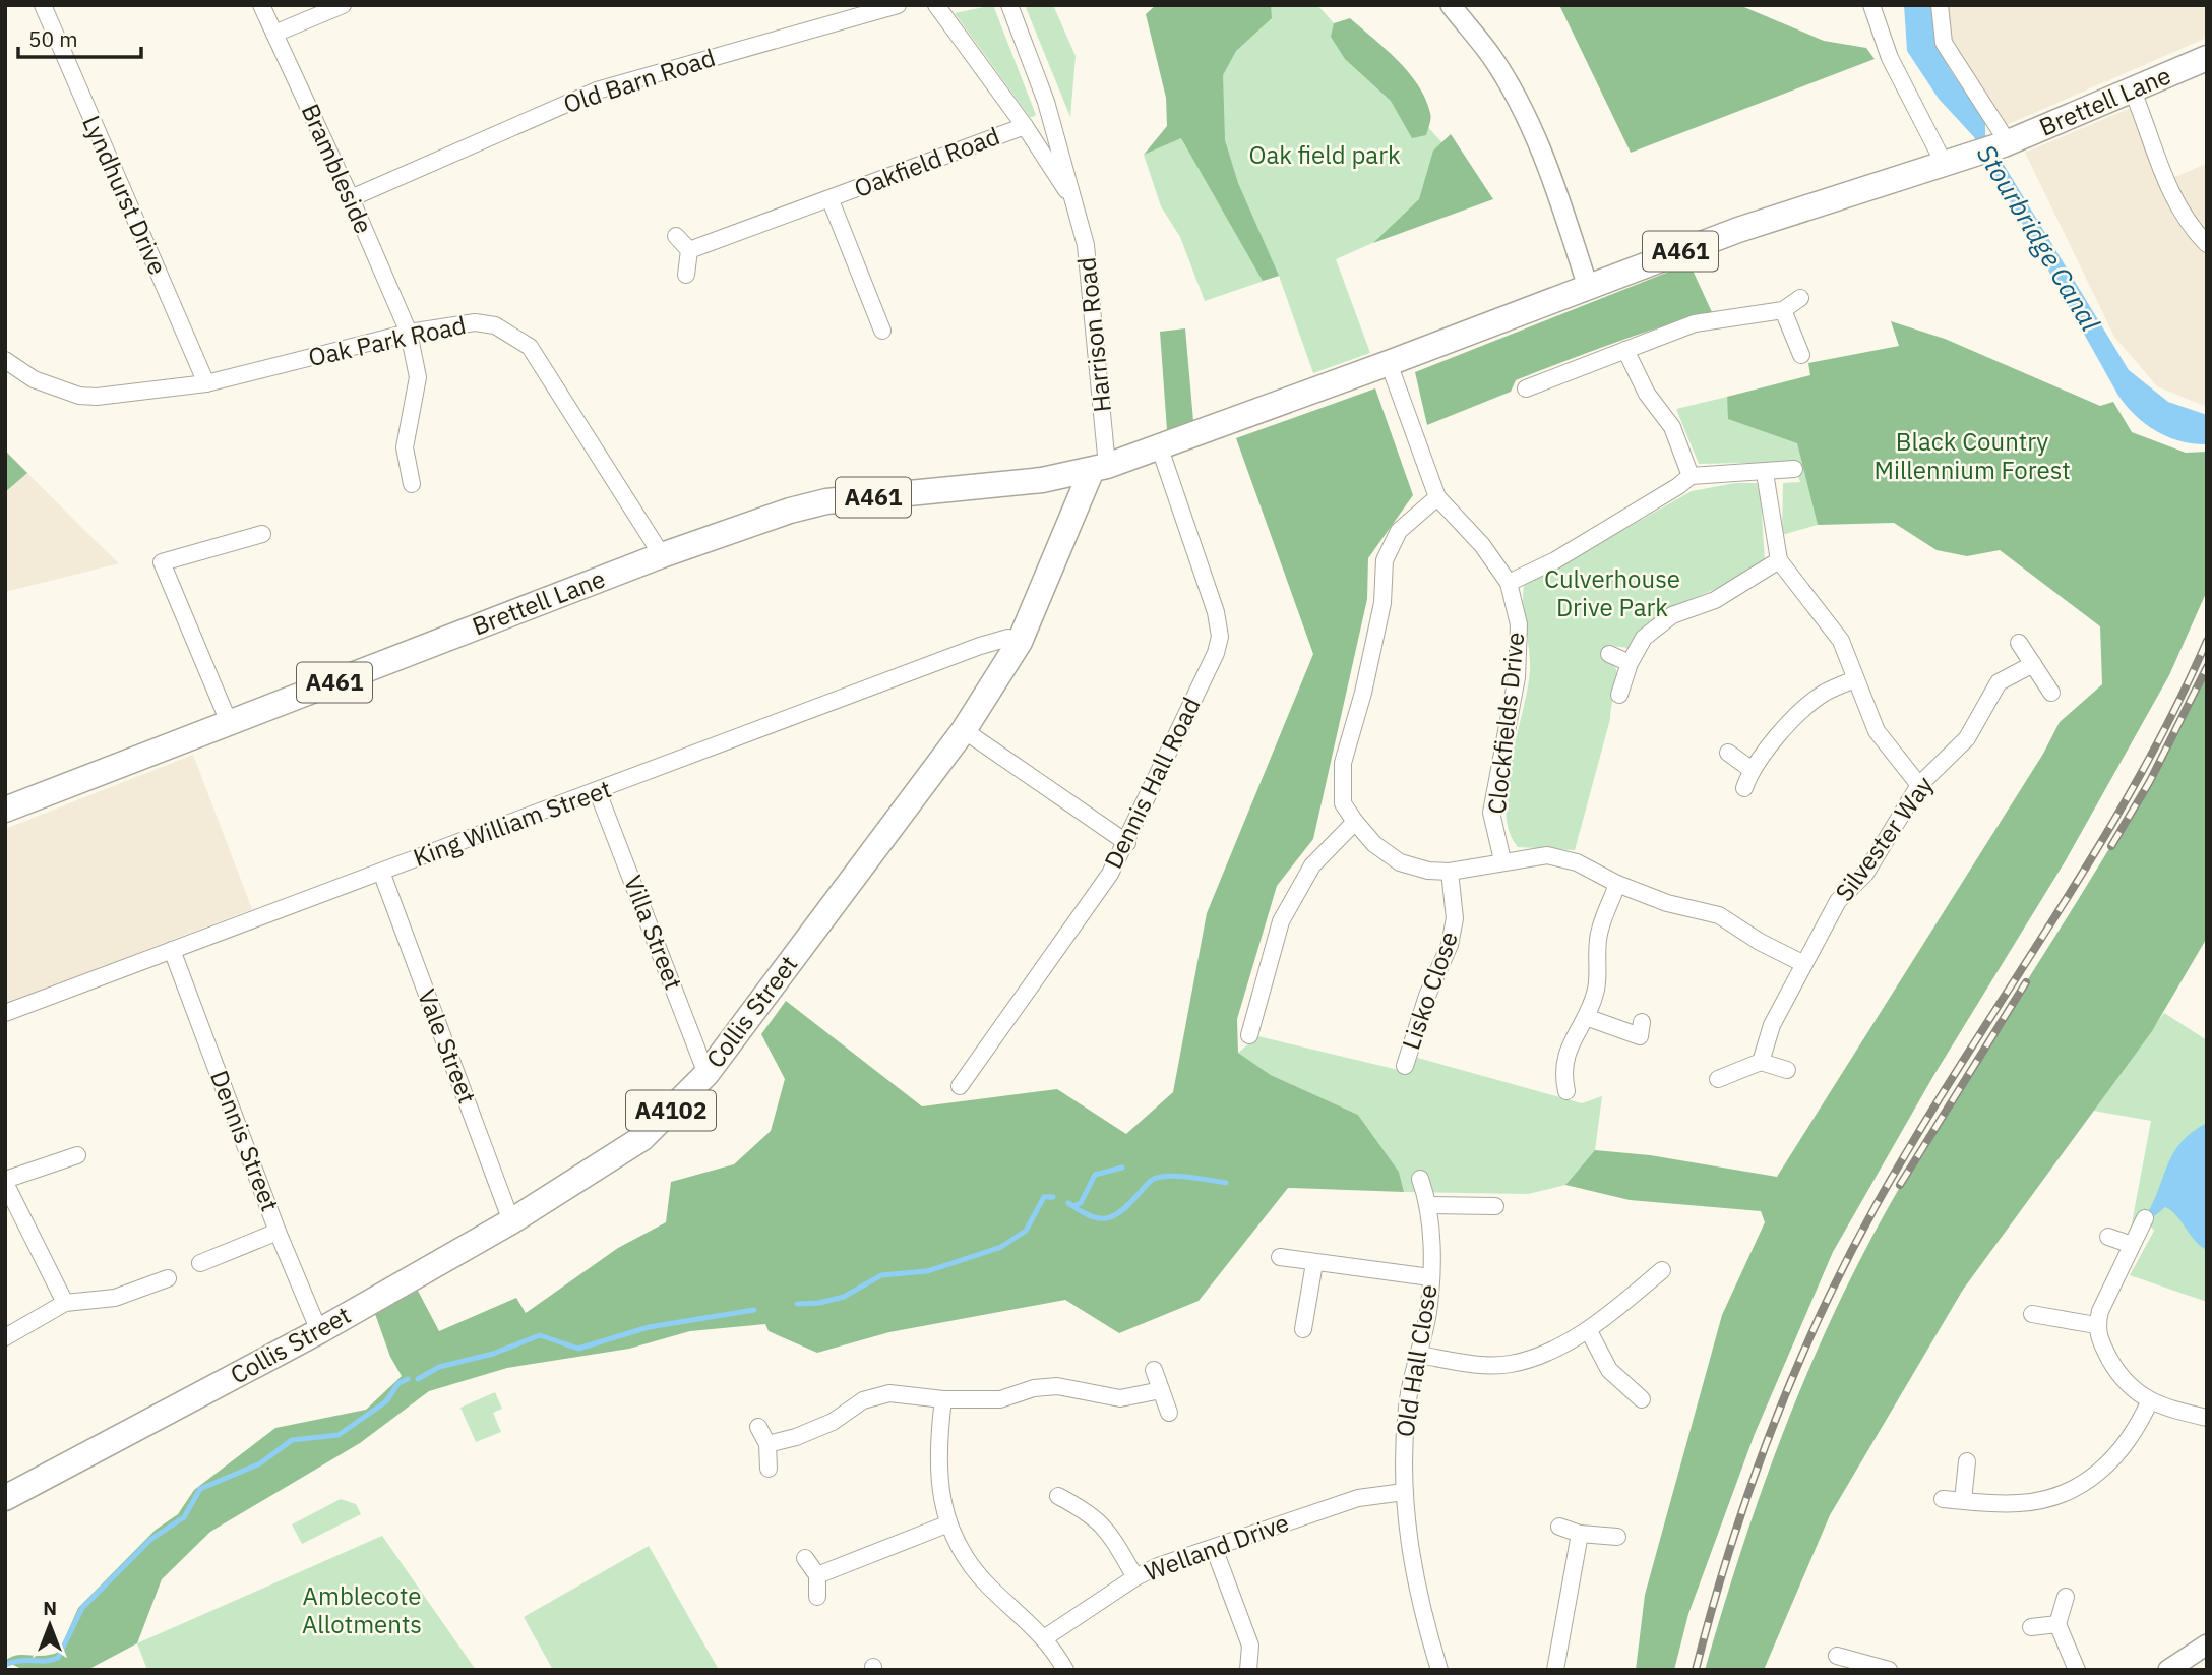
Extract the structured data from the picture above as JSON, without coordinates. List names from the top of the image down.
{
  "streets": {
    "main road": [
      "Brettell Lane",
      "A461",
      "Collis Street",
      "A4102"
    ],
    "street": [
      "Old Barn Road",
      "Oakfield Road",
      "Brambleside",
      "Lyndhurst Drive",
      "Harrison Road",
      "Oak Park Road",
      "Clockfields Drive",
      "Dennis Hall Road",
      "King William Street",
      "Silvester Way",
      "Villa Street",
      "Lisko Close",
      "Vale Street",
      "Dennis Street",
      "Old Hall Close",
      "Welland Drive"
    ]
  },
  "crossings": [
    ["Old Barn Road", "Brambleside"],
    ["Brettell Lane", "A461"],
    ["Brettell Lane", "Harrison Road"],
    ["Brettell Lane", "Oak Park Road"],
    ["Brettell Lane", "Collis Street"],
    ["Oakfield Road", "Harrison Road"],
    ["Brambleside", "Oak Park Road"],
    ["Lyndhurst Drive", "Oak Park Road"],
    ["A461", "Harrison Road"],
    ["A461", "Clockfields Drive"],
    ["A461", "Dennis Hall Road"],
    ["A461", "Collis Street"],
    ["Harrison Road", "Collis Street"],
    ["King William Street", "Villa Street"],
    ["King William Street", "Collis Street"],
    ["King William Street", "Vale Street"],
    ["King William Street", "Dennis Street"],
    ["Villa Street", "Collis Street"],
    ["Collis Street", "Vale Street"],
    ["Collis Street", "Dennis Street"],
    ["Old Hall Close", "Welland Drive"]
  ],
  "water": ["Stourbridge Canal"],
  "parks": [
    "Oak field park",
    "Black Country Millennium Forest",
    "Culverhouse Drive Park",
    "Amblecote Allotments"
  ],
  "scale_bar": "50 m",
  "north": "top"
}
